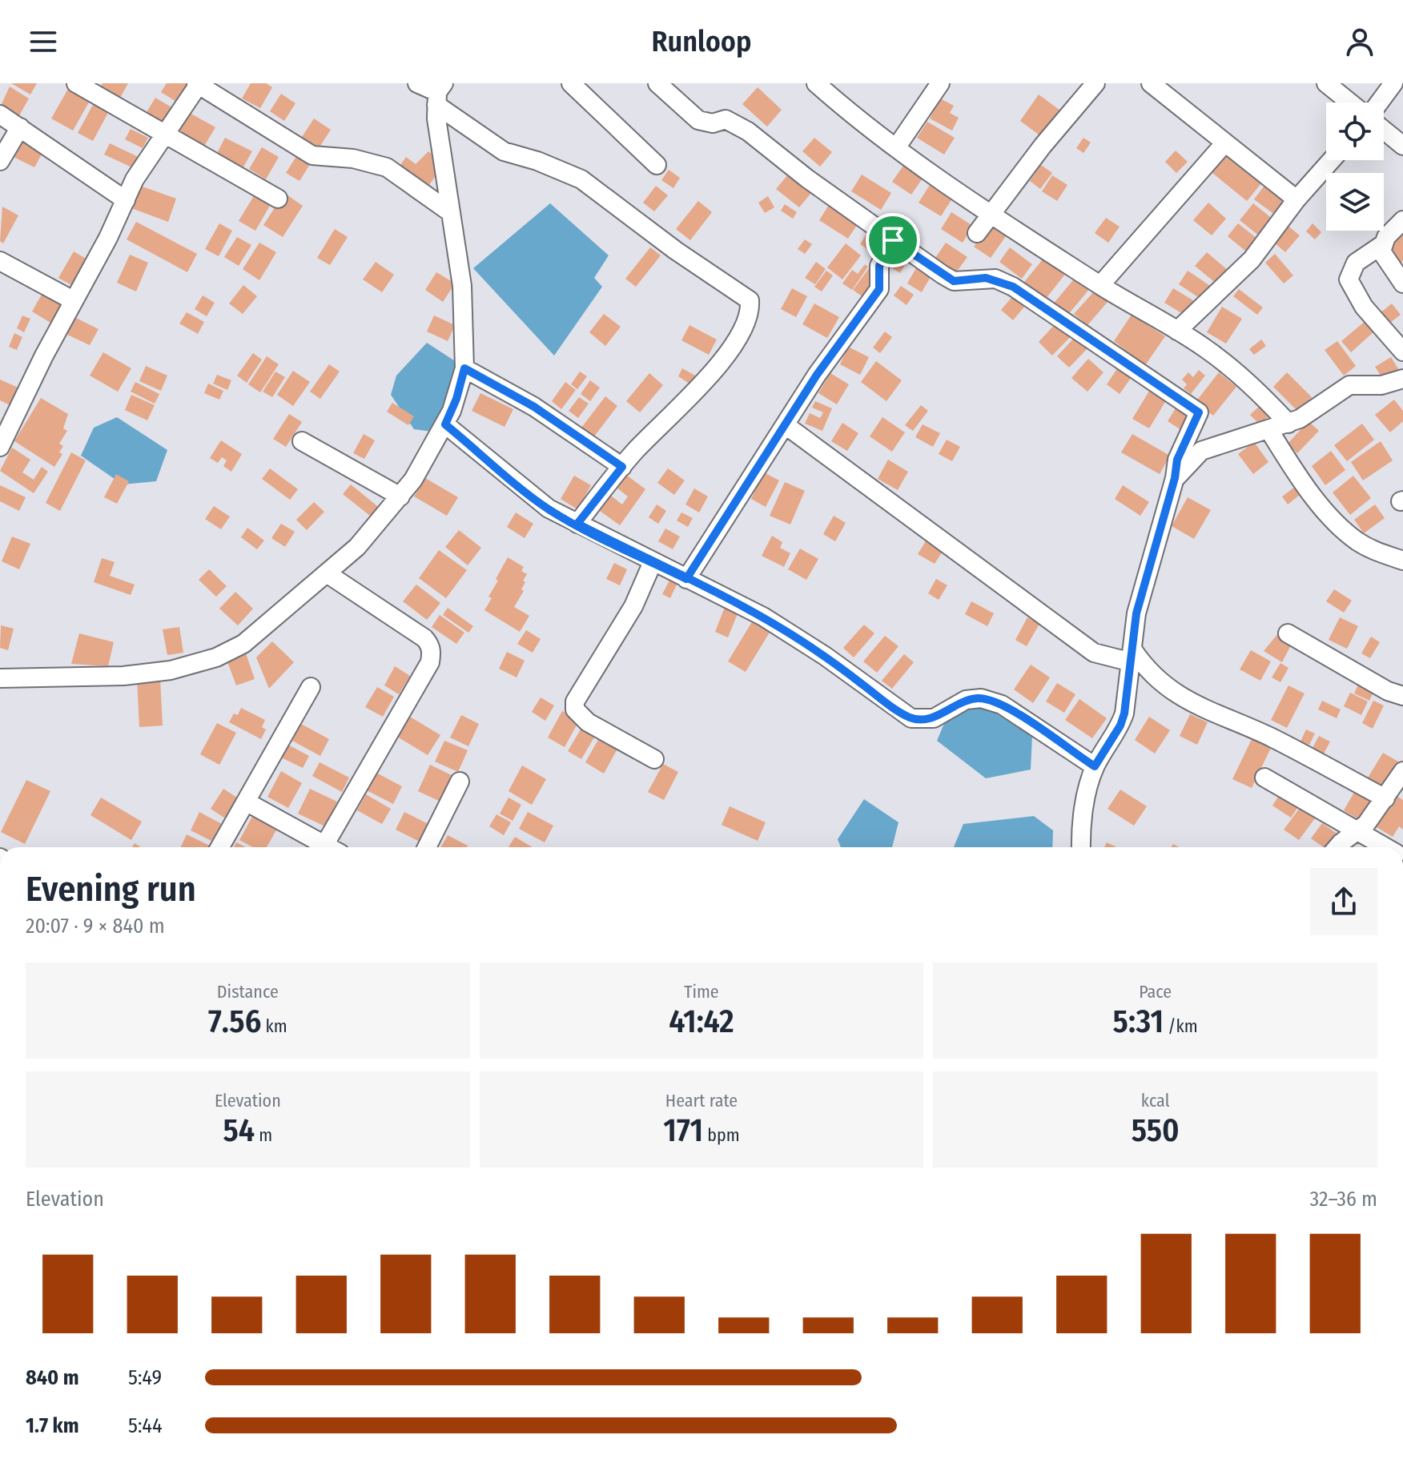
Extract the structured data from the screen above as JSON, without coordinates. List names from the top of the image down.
{
  "page": {
    "header": "Runloop",
    "heading": ["Evening run", "20:07 · 9 × 840 m"],
    "stats": [
      ["Distance", "7.56 km"],
      ["Time", "41:42"],
      ["Pace", "5:31 /km"],
      ["Elevation", "54 m"],
      ["Heart rate", "171 bpm"],
      ["kcal", "550"]
    ],
    "chart": ["Elevation", "32–36 m"],
    "list": [
      {
        "name": "840 m",
        "note": "5:49"
      },
      {
        "name": "1.7 km",
        "note": "5:44"
      }
    ]
  }
}
